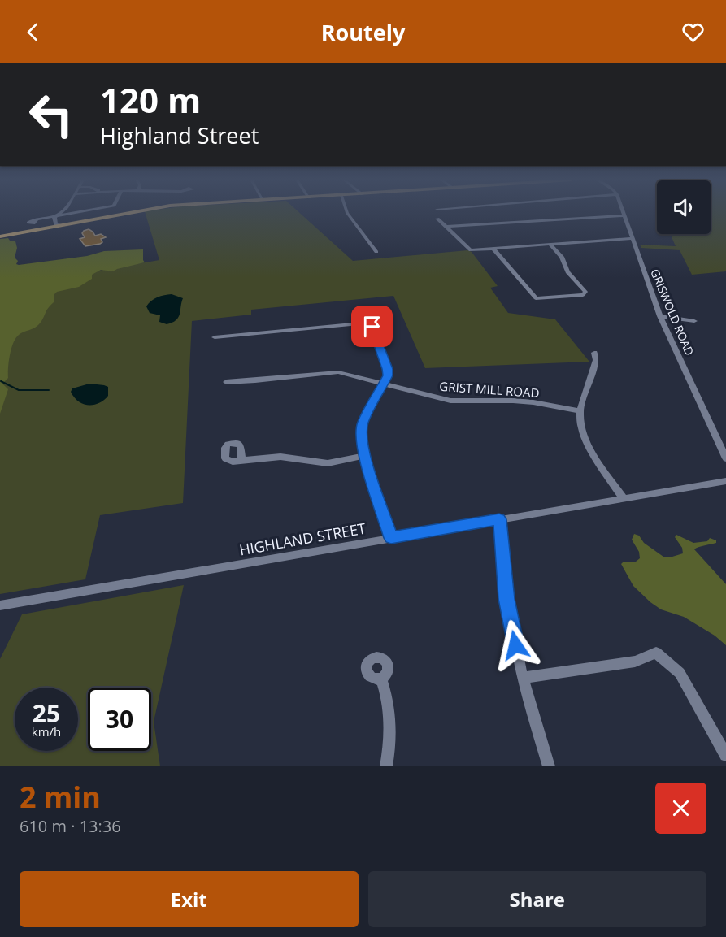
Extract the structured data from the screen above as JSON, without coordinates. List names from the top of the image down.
{
  "streets": {
    "street": ["GRISWOLD ROAD", "GRIST MILL ROAD", "HIGHLAND STREET"]
  },
  "page": {
    "header": "Routely",
    "turn": ["120 m", "Highland Street"],
    "speed": "25 km/h",
    "limit": "30",
    "heading": ["2 min", "610 m · 13:36"],
    "buttons": ["Exit", "Share"]
  }
}
